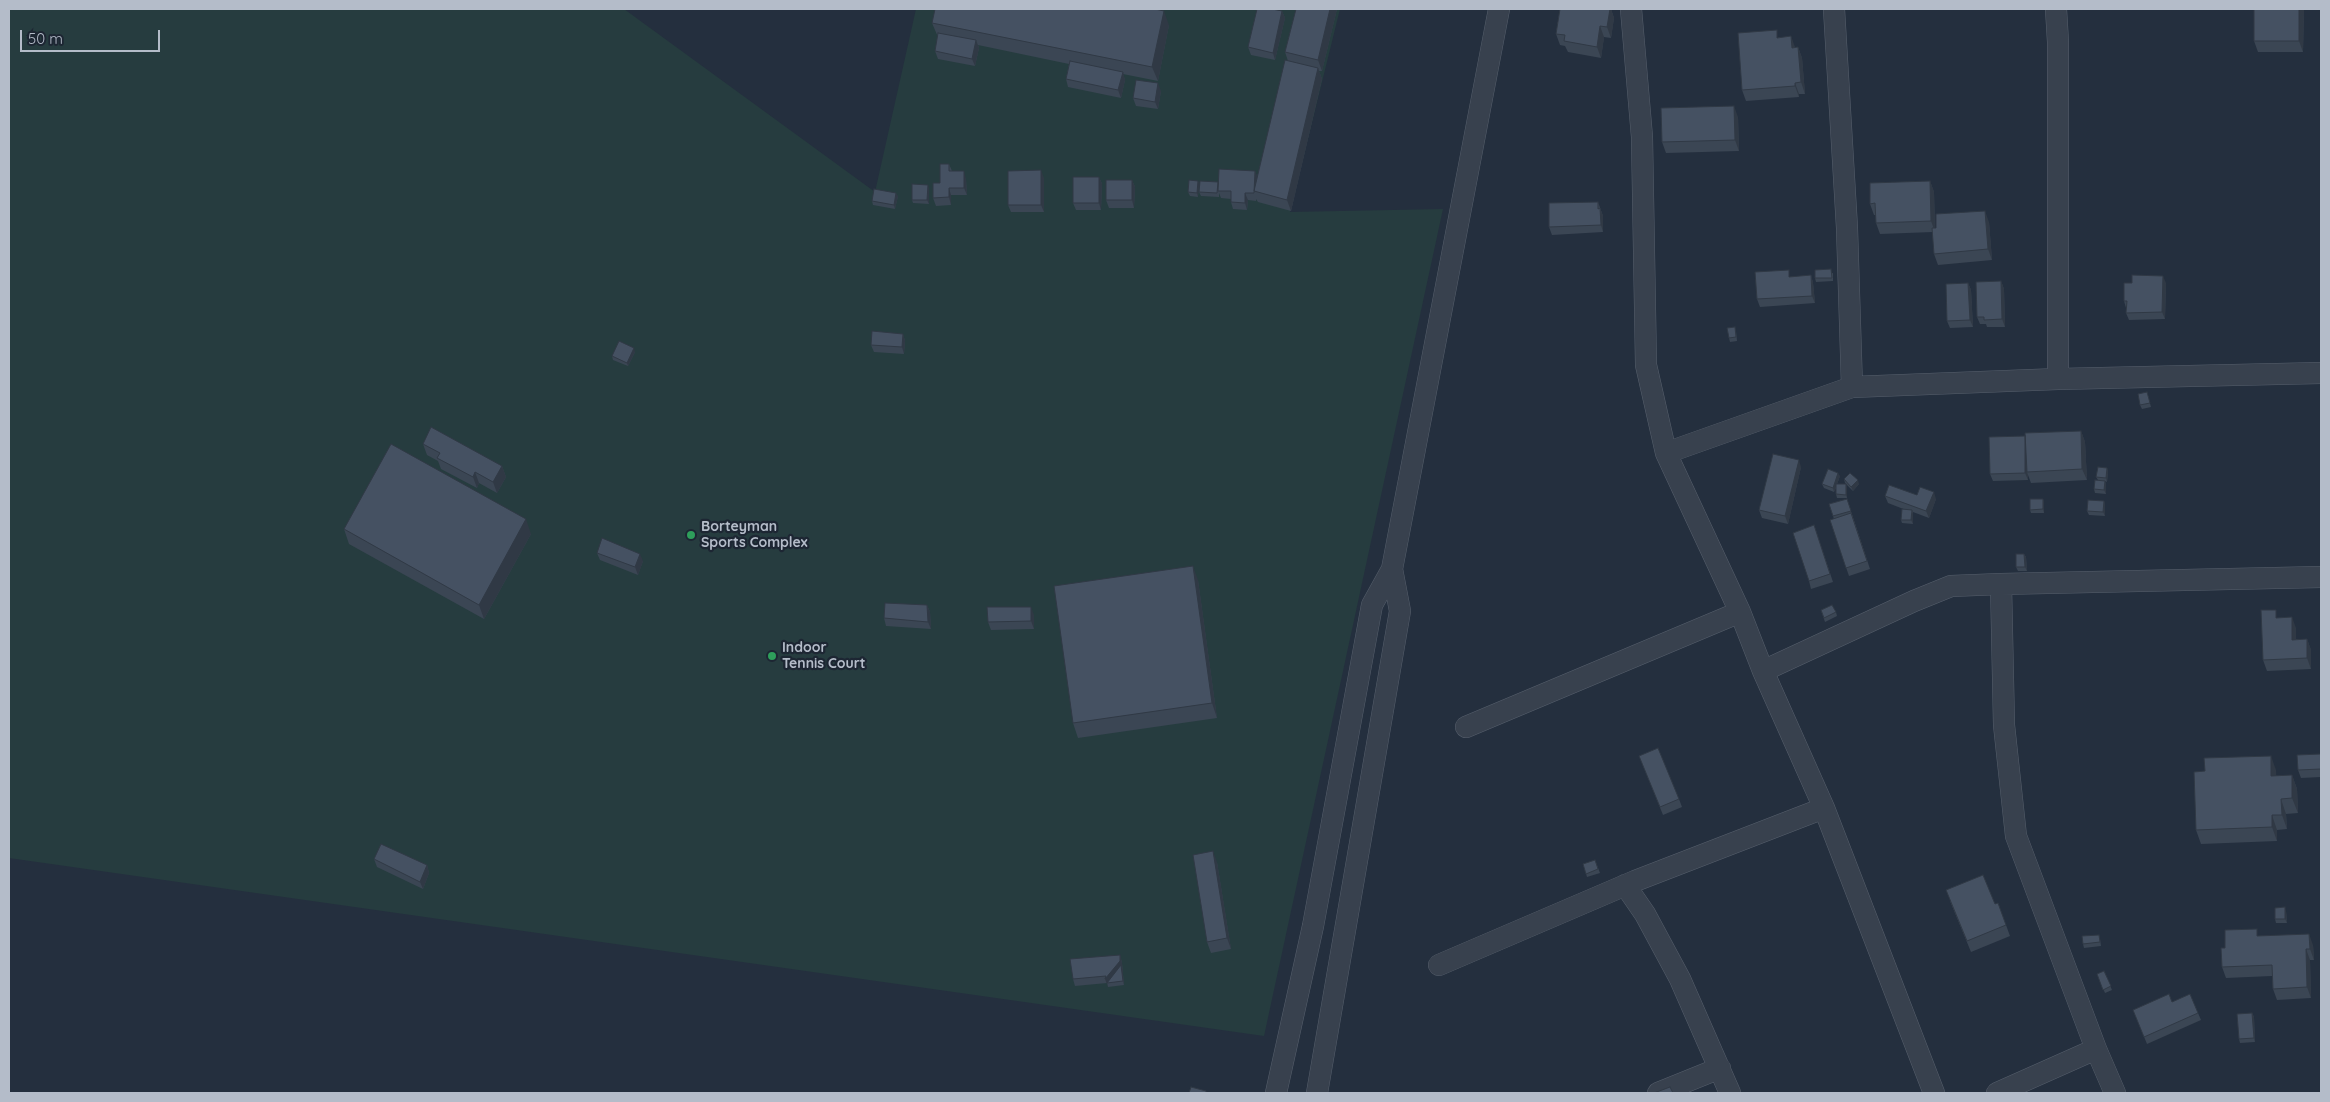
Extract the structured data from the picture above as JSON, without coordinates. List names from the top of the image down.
{
  "places": ["Borteyman Sports Complex", "Indoor Tennis Court"],
  "scale_bar": "50 m"
}
